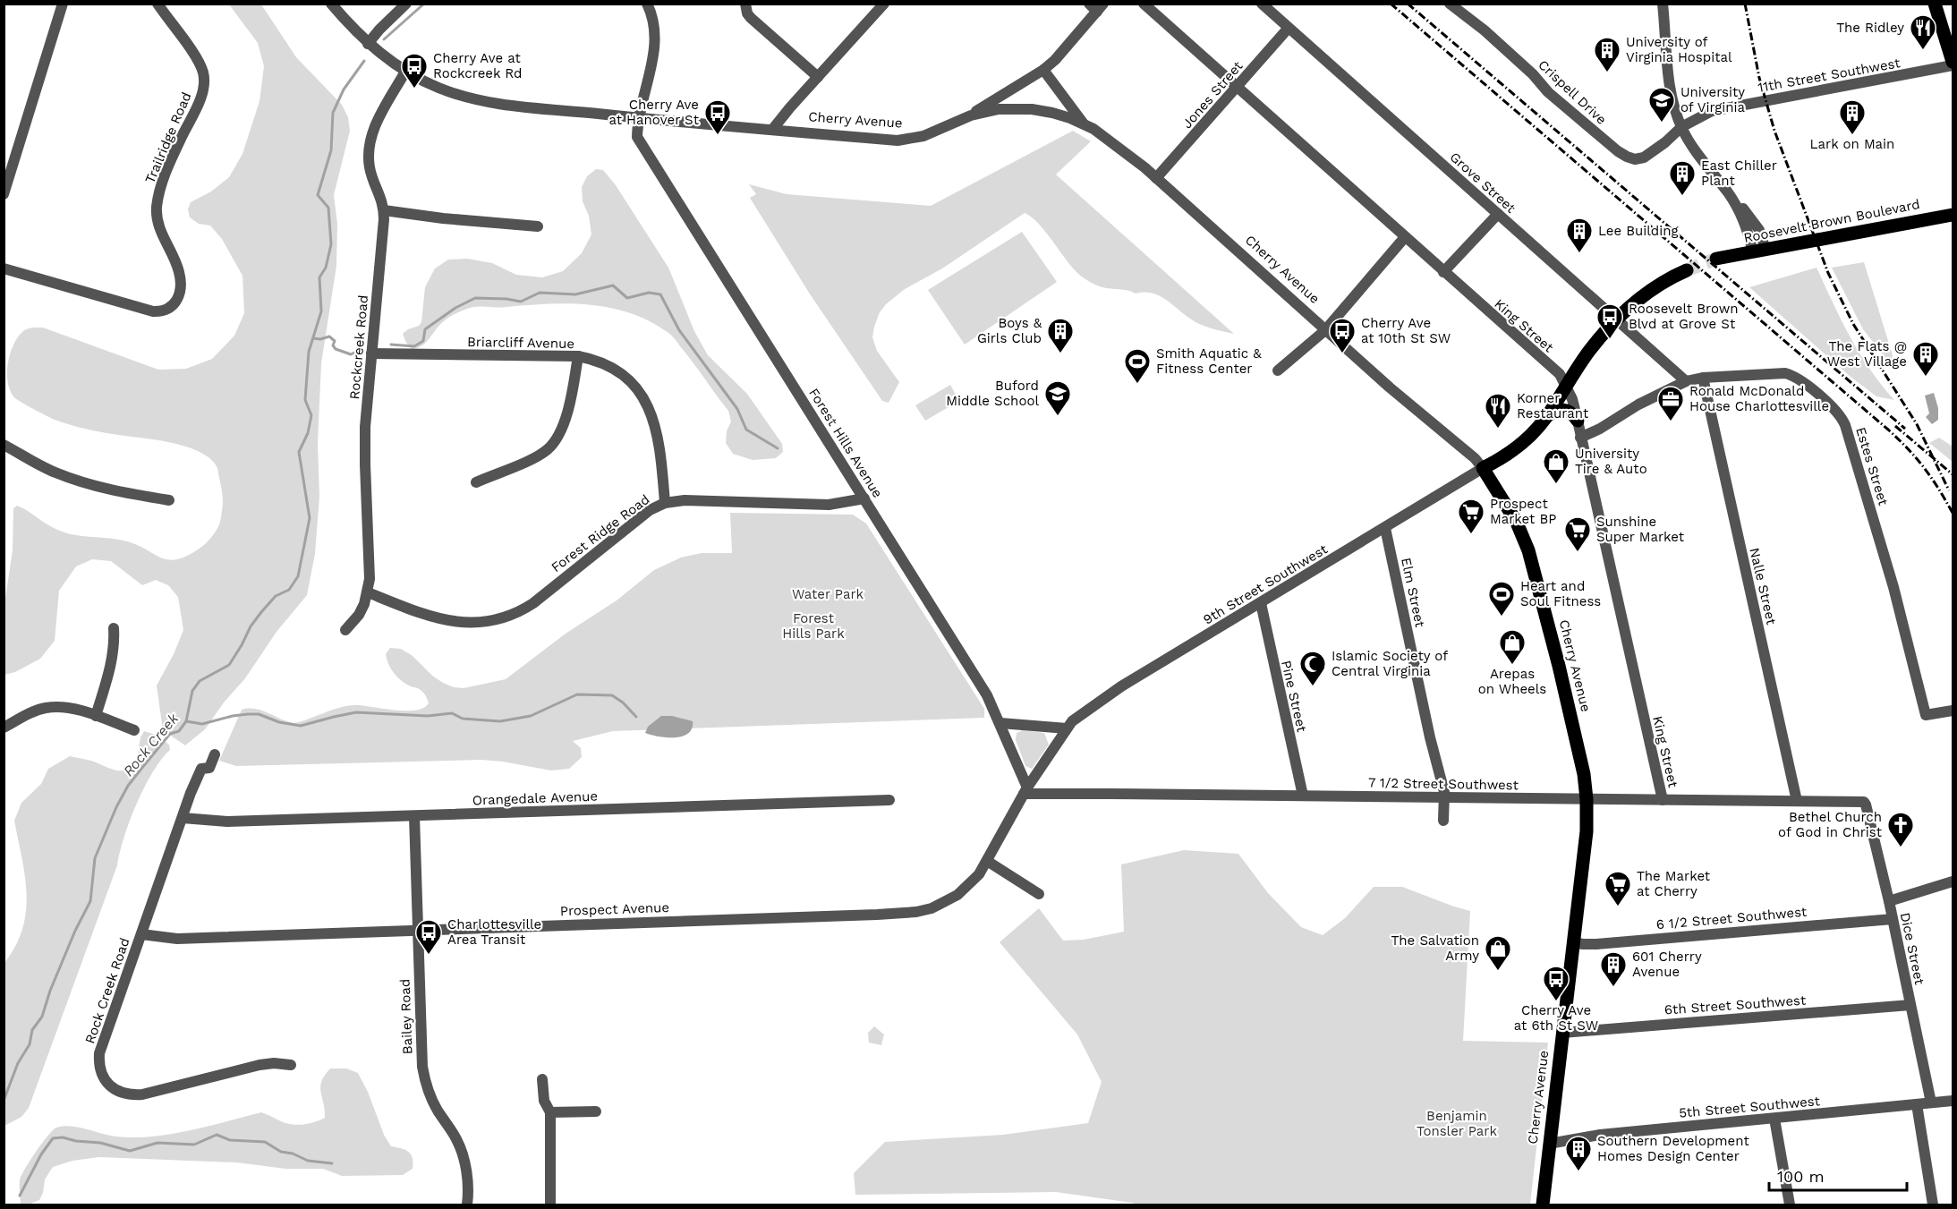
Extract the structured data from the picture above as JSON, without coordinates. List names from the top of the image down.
{
  "streets": {
    "main road": ["Cherry Avenue", "Roosevelt Brown Boulevard"],
    "street": [
      "11th Street Southwest",
      "Crispell Drive",
      "Jones Street",
      "Trailridge Road",
      "Grove Street",
      "King Street",
      "Briarcliff Avenue",
      "Rockcreek Road",
      "Forest Hills Avenue",
      "Estes Street",
      "Forest Ridge Road",
      "9th Street Southwest",
      "Nalle Street",
      "Elm Street",
      "Pine Street",
      "7 1/2 Street Southwest",
      "Orangedale Avenue",
      "Prospect Avenue",
      "6 1/2 Street Southwest",
      "Dice Street",
      "Rock Creek Road",
      "6th Street Southwest",
      "Bailey Road",
      "5th Street Southwest"
    ]
  },
  "crossings": [
    ["11th Street Southwest", "Crispell Drive"],
    ["Jones Street", "Cherry Avenue"],
    ["Jones Street", "Grove Street"],
    ["Jones Street", "King Street"],
    ["Cherry Avenue", "Rockcreek Road"],
    ["Cherry Avenue", "Forest Hills Avenue"],
    ["Cherry Avenue", "9th Street Southwest"],
    ["Cherry Avenue", "7 1/2 Street Southwest"],
    ["Cherry Avenue", "6 1/2 Street Southwest"],
    ["Cherry Avenue", "6th Street Southwest"],
    ["Cherry Avenue", "5th Street Southwest"],
    ["King Street", "7 1/2 Street Southwest"],
    ["Briarcliff Avenue", "Rockcreek Road"],
    ["Briarcliff Avenue", "Forest Ridge Road"],
    ["Rockcreek Road", "Forest Ridge Road"],
    ["Forest Hills Avenue", "Forest Ridge Road"],
    ["Forest Hills Avenue", "9th Street Southwest"],
    ["Forest Hills Avenue", "7 1/2 Street Southwest"],
    ["Forest Hills Avenue", "Prospect Avenue"],
    ["Estes Street", "Nalle Street"],
    ["9th Street Southwest", "Elm Street"],
    ["9th Street Southwest", "Pine Street"],
    ["9th Street Southwest", "7 1/2 Street Southwest"],
    ["9th Street Southwest", "Prospect Avenue"],
    ["Nalle Street", "7 1/2 Street Southwest"],
    ["Elm Street", "7 1/2 Street Southwest"],
    ["Pine Street", "7 1/2 Street Southwest"],
    ["7 1/2 Street Southwest", "Prospect Avenue"],
    ["7 1/2 Street Southwest", "Dice Street"],
    ["Orangedale Avenue", "Rock Creek Road"],
    ["Orangedale Avenue", "Bailey Road"],
    ["Prospect Avenue", "Rock Creek Road"],
    ["Prospect Avenue", "Bailey Road"],
    ["6 1/2 Street Southwest", "Dice Street"],
    ["Dice Street", "6th Street Southwest"],
    ["Dice Street", "5th Street Southwest"]
  ],
  "water": ["Rock Creek"],
  "parks": ["Water Park", "Forest Hills Park", "Benjamin Tonsler Park"],
  "places": {
    "restaurant": ["The Ridley", "Korner Restaurant"],
    "building": [
      "University of Virginia Hospital",
      "Lark on Main",
      "East Chiller Plant",
      "Lee Building",
      "Boys & Girls Club",
      "The Flats @ West Village",
      "601 Cherry Avenue",
      "Southern Development Homes Design Center"
    ],
    "bus stop": [
      "Cherry Ave at Rockcreek Rd",
      "Cherry Ave at Hanover St",
      "Roosevelt Brown Blvd at Grove St",
      "Cherry Ave at 10th St SW",
      "Charlottesville Area Transit",
      "Cherry Ave at 6th St SW"
    ],
    "school or university": ["University of Virginia", "Buford Middle School"],
    "sports": ["Smith Aquatic & Fitness Center", "Heart and Soul Fitness"],
    "office": ["Ronald McDonald House Charlottesville"],
    "shop": ["University Tire & Auto", "Arepas on Wheels", "The Salvation Army"],
    "supermarket": ["Prospect Market BP", "Sunshine Super Market", "The Market at Cherry"],
    "mosque": ["Islamic Society of Central Virginia"],
    "church": ["Bethel Church of God in Christ"]
  },
  "scale_bar": "100 m"
}
